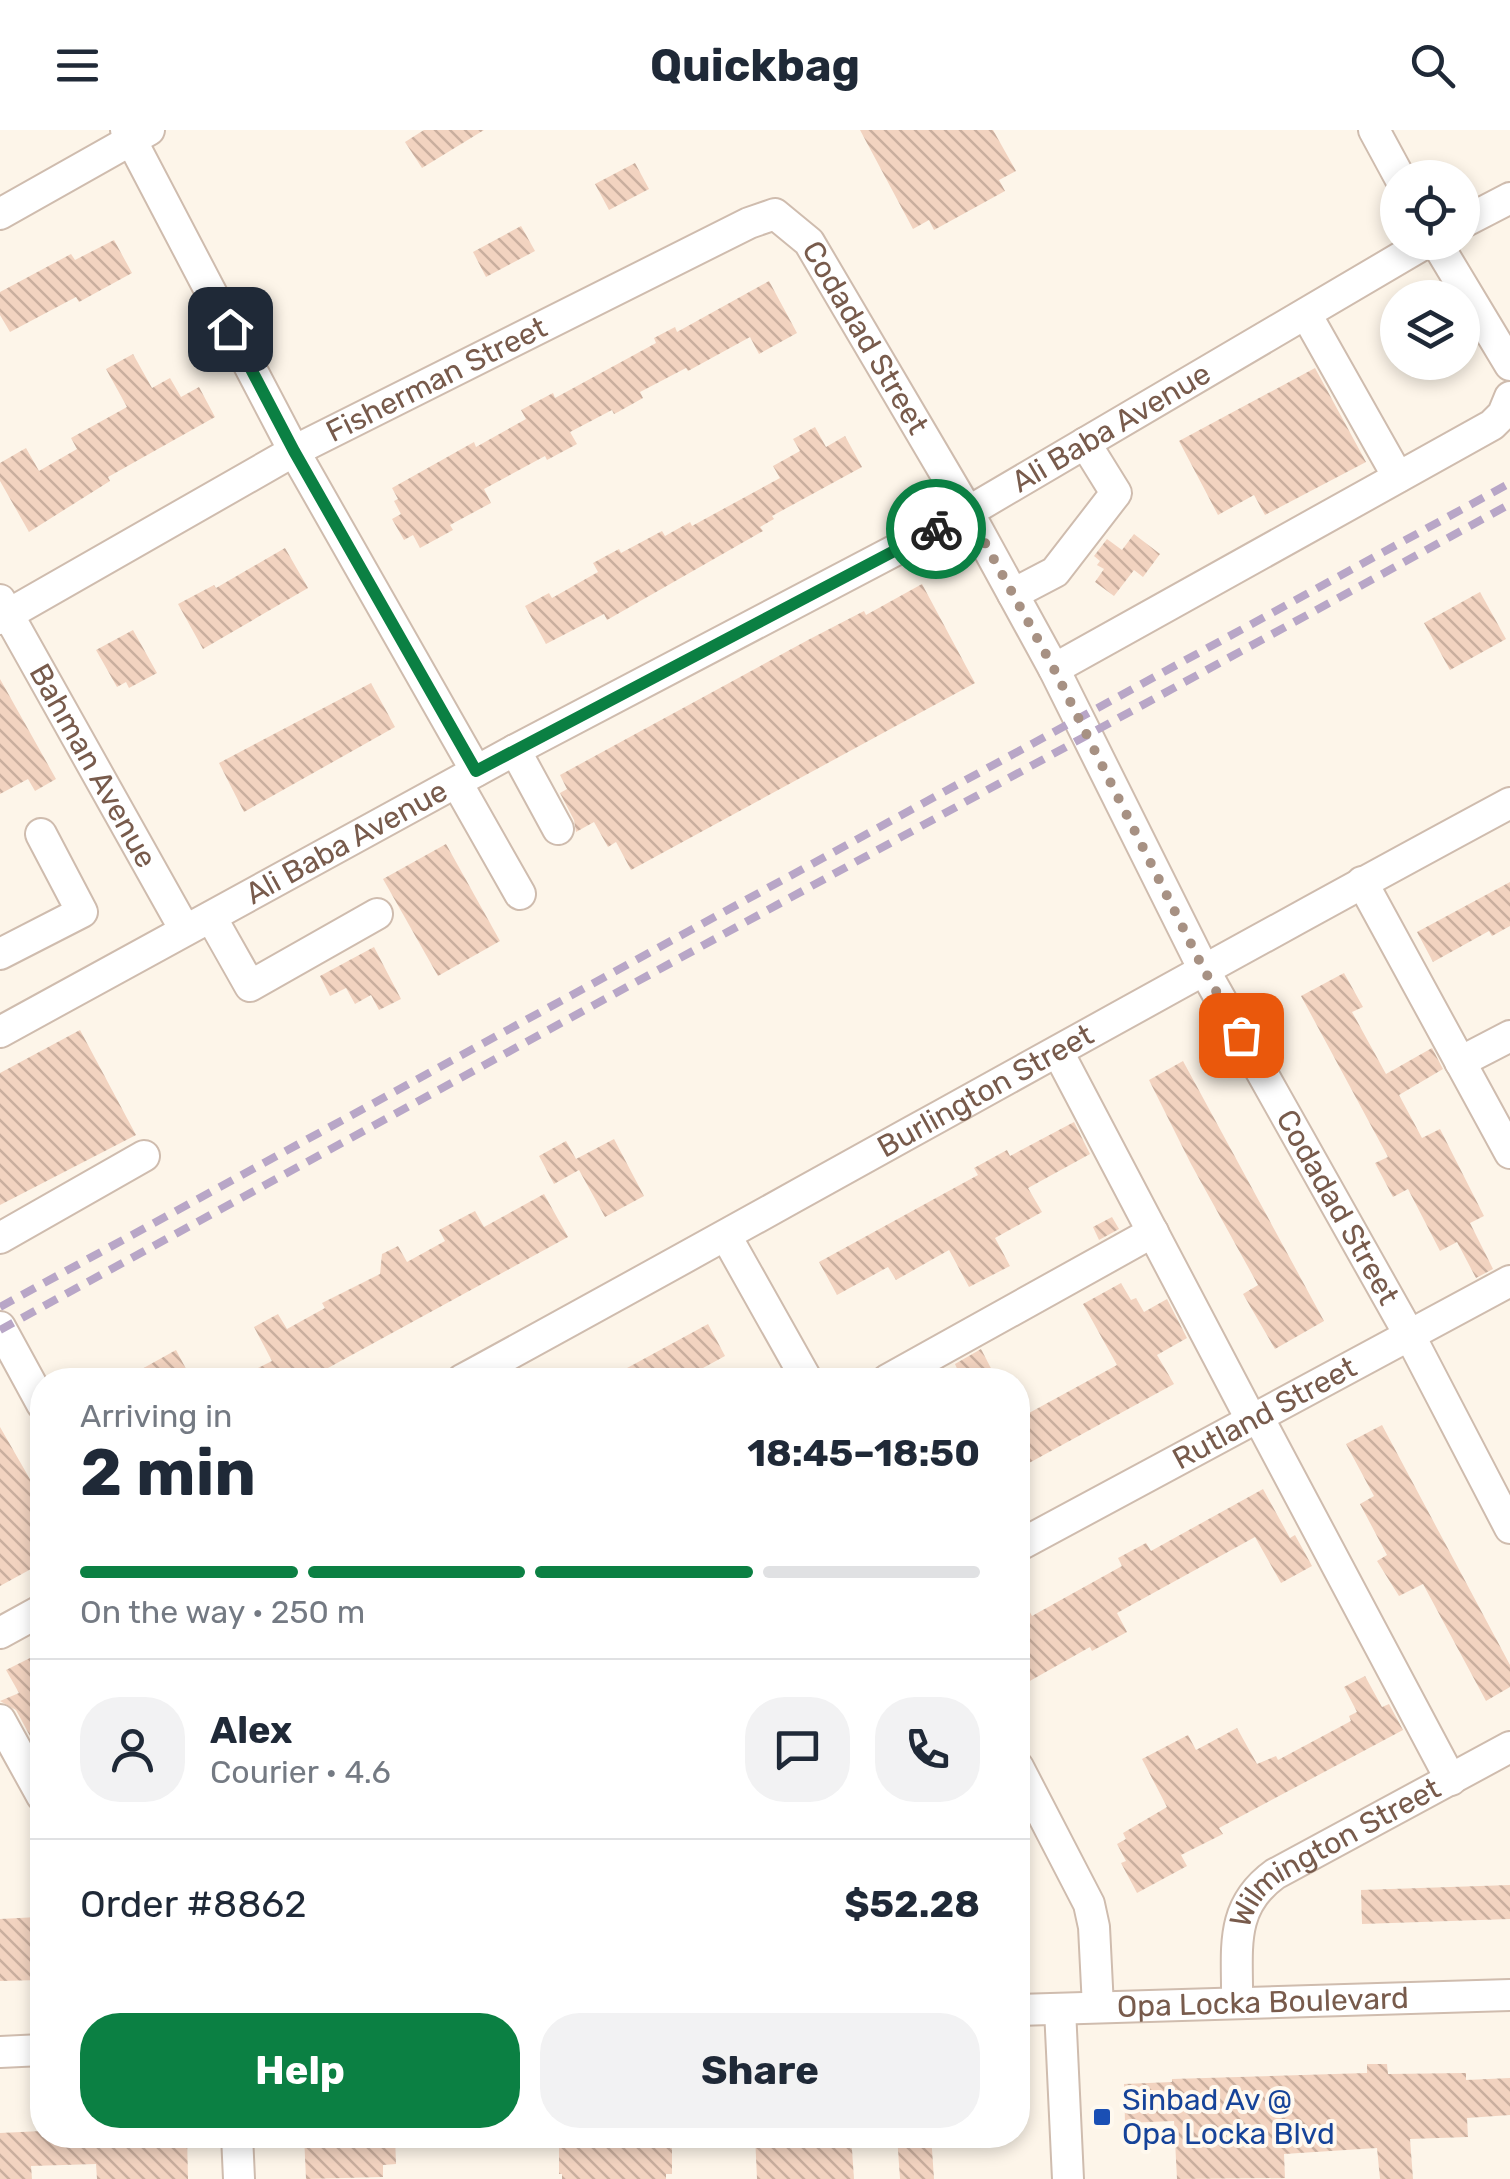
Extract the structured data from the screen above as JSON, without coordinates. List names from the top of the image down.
{
  "streets": {
    "street": [
      "Codadad Street",
      "Fisherman Street",
      "Ali Baba Avenue",
      "Bahman Avenue",
      "Burlington Street",
      "Rutland Street",
      "Wilmington Street",
      "Opa Locka Boulevard"
    ]
  },
  "crossings": [
    ["Codadad Street", "Fisherman Street"],
    ["Codadad Street", "Ali Baba Avenue"],
    ["Codadad Street", "Burlington Street"],
    ["Codadad Street", "Rutland Street"],
    ["Fisherman Street", "Bahman Avenue"],
    ["Ali Baba Avenue", "Bahman Avenue"],
    ["Wilmington Street", "Opa Locka Boulevard"]
  ],
  "places": {
    "transit": ["Sinbad Av @ Opa Locka Blvd"]
  },
  "page": {
    "header": "Quickbag",
    "heading": ["2 min", "Arriving in", "18:45–18:50"],
    "panel": [
      "Alex",
      "Courier · 4.6",
      "Order #8862",
      "$52.28"
    ],
    "bar": "On the way · 250 m",
    "buttons": ["Help", "Share"]
  }
}
